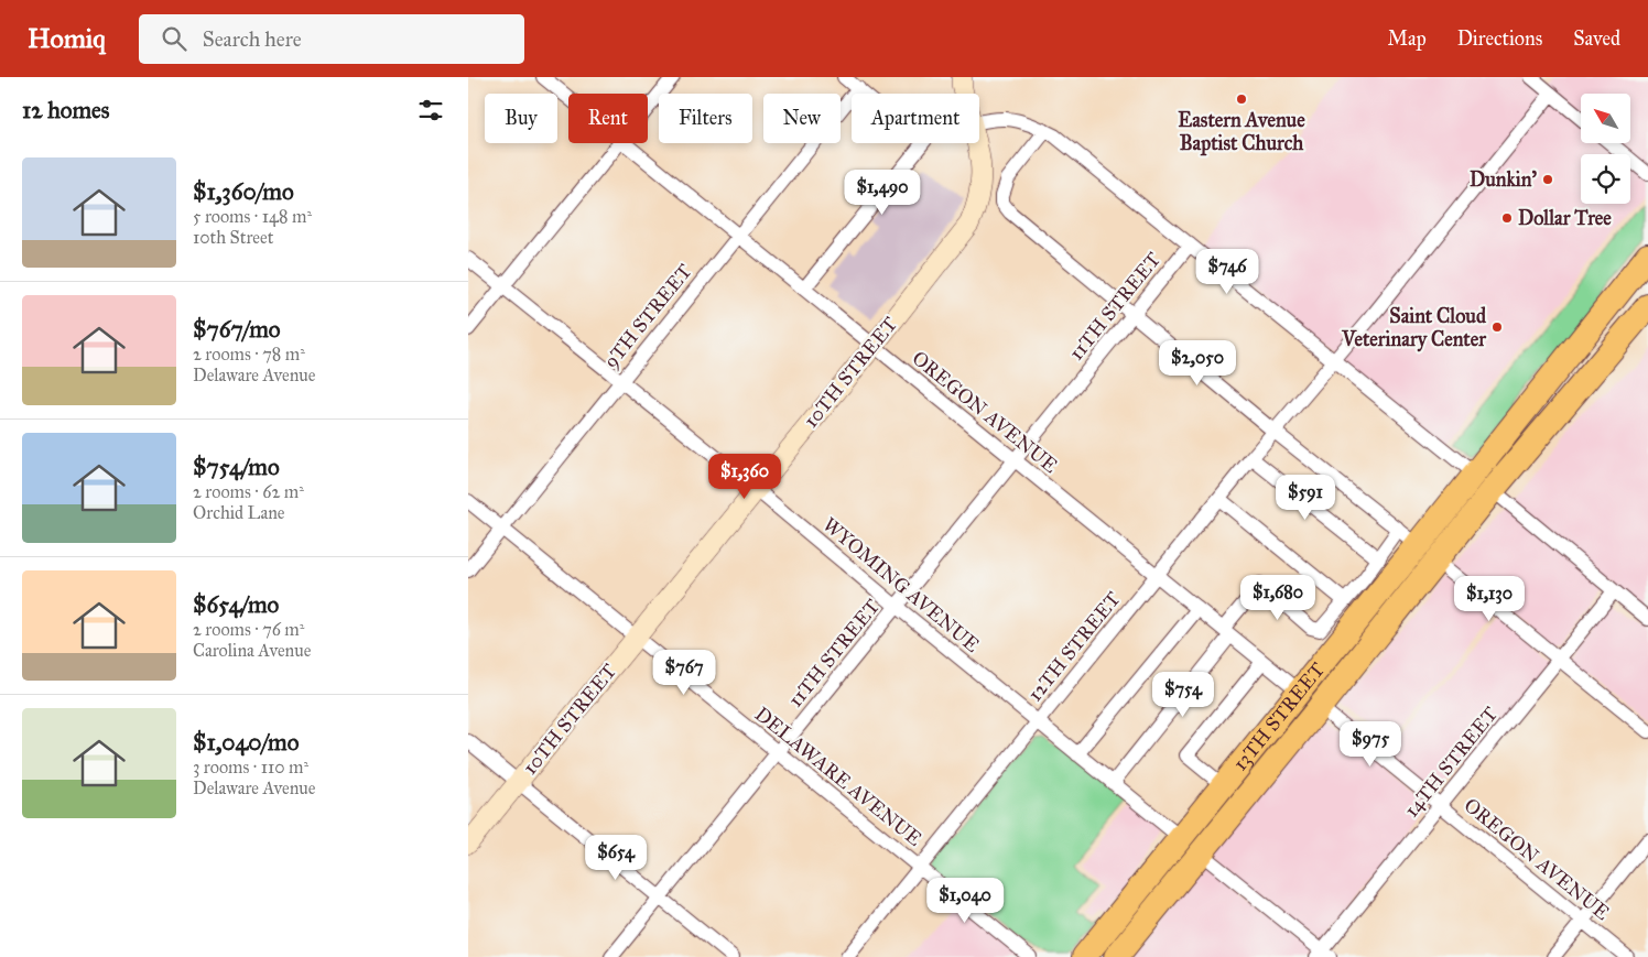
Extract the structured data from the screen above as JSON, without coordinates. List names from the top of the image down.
{
  "streets": {
    "highway": ["13TH STREET"],
    "street": [
      "11TH STREET",
      "9TH STREET",
      "10TH STREET",
      "OREGON AVENUE",
      "WYOMING AVENUE",
      "12TH STREET",
      "14TH STREET",
      "DELAWARE AVENUE"
    ]
  },
  "crossings": [
    ["11TH STREET", "OREGON AVENUE"],
    ["11TH STREET", "WYOMING AVENUE"],
    ["11TH STREET", "DELAWARE AVENUE"],
    ["9TH STREET", "OREGON AVENUE"],
    ["9TH STREET", "WYOMING AVENUE"],
    ["9TH STREET", "DELAWARE AVENUE"],
    ["10TH STREET", "OREGON AVENUE"],
    ["10TH STREET", "WYOMING AVENUE"],
    ["10TH STREET", "DELAWARE AVENUE"],
    ["OREGON AVENUE", "12TH STREET"],
    ["OREGON AVENUE", "13TH STREET"],
    ["OREGON AVENUE", "14TH STREET"],
    ["WYOMING AVENUE", "12TH STREET"],
    ["WYOMING AVENUE", "13TH STREET"],
    ["12TH STREET", "DELAWARE AVENUE"]
  ],
  "places": [
    "Eastern Avenue Baptist Church",
    "Dunkin'",
    "Dollar Tree",
    "Saint Cloud Veterinary Center"
  ],
  "north": "top left",
  "page": {
    "header": "Homiq",
    "search": "Search here",
    "nav": ["Map", "Directions", "Saved"],
    "heading": "12 homes",
    "chip": [
      "Buy",
      "Rent",
      "Filters",
      "New",
      "Apartment"
    ],
    "list": [
      {
        "name": "$1,360/mo",
        "note": "5 rooms · 148 m² · 10th Street"
      },
      {
        "name": "$767/mo",
        "note": "2 rooms · 78 m² · Delaware Avenue"
      },
      {
        "name": "$754/mo",
        "note": "2 rooms · 62 m² · Orchid Lane"
      },
      {
        "name": "$654/mo",
        "note": "2 rooms · 76 m² · Carolina Avenue"
      },
      {
        "name": "$1,040/mo",
        "note": "3 rooms · 110 m² · Delaware Avenue"
      }
    ],
    "price": [
      "$1,490",
      "$746",
      "$2,050",
      "$1,360",
      "$591",
      "$1,680",
      "$1,130",
      "$767",
      "$754",
      "$975",
      "$654",
      "$1,040"
    ]
  }
}
